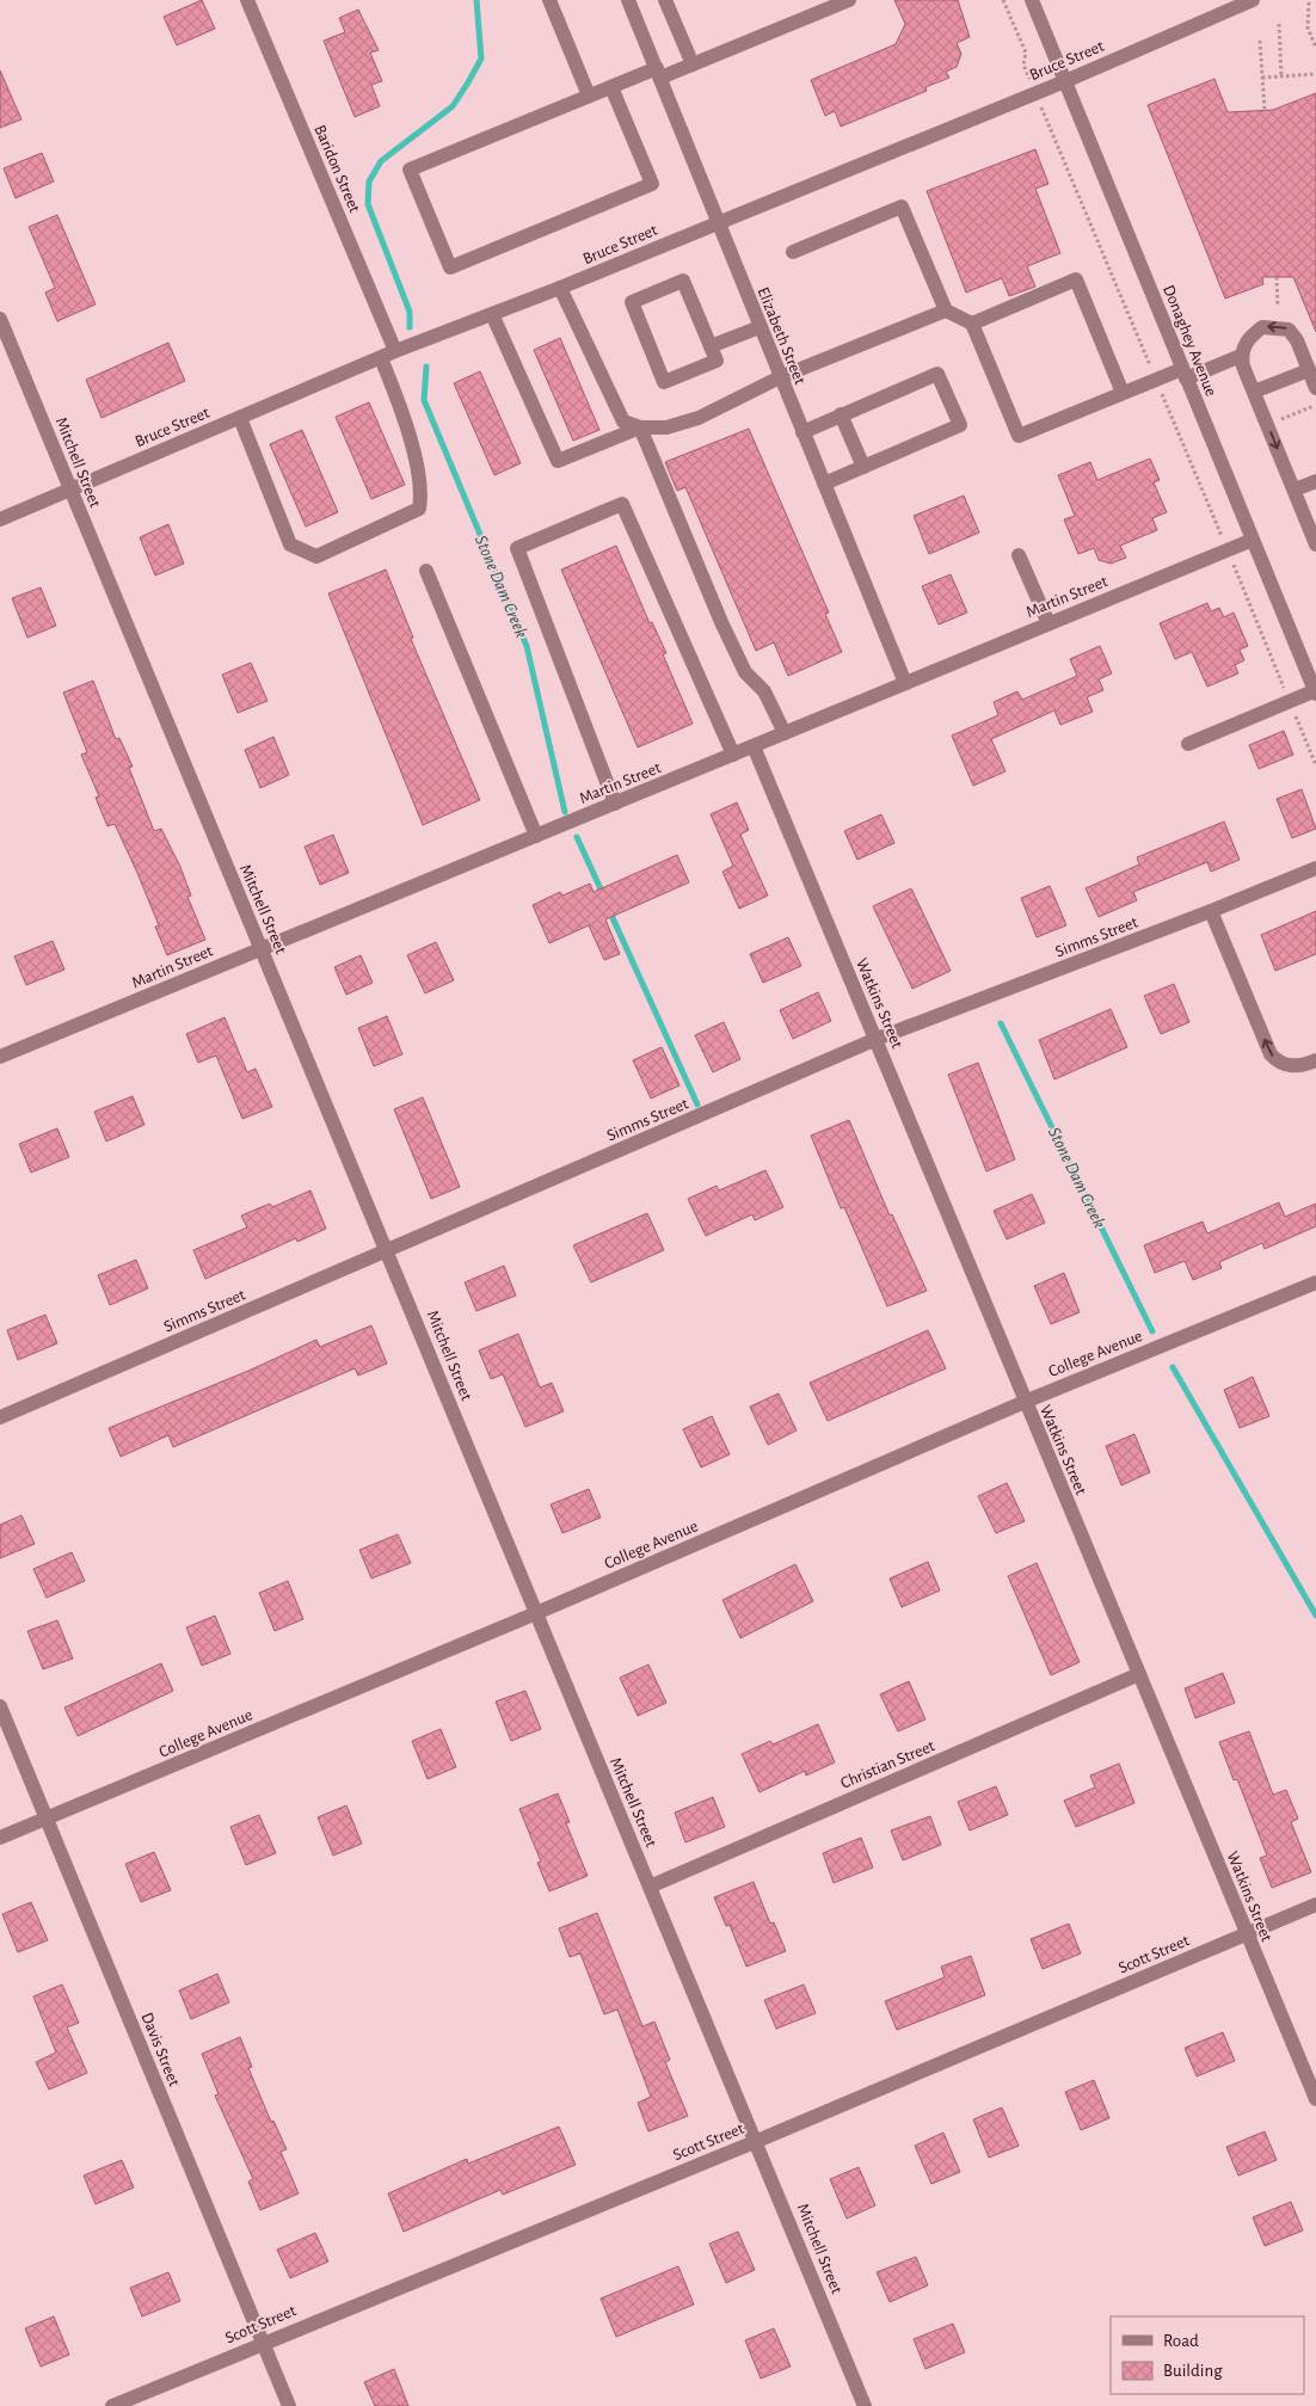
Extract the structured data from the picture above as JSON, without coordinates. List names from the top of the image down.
{
  "streets": {
    "street": [
      "Bruce Street",
      "Baridon Street",
      "Elizabeth Street",
      "Donaghey Avenue",
      "Mitchell Street",
      "Martin Street",
      "Simms Street",
      "Watkins Street",
      "College Avenue",
      "Christian Street",
      "Scott Street",
      "Davis Street"
    ]
  },
  "crossings": [
    ["Bruce Street", "Baridon Street"],
    ["Bruce Street", "Elizabeth Street"],
    ["Bruce Street", "Donaghey Avenue"],
    ["Bruce Street", "Mitchell Street"],
    ["Elizabeth Street", "Martin Street"],
    ["Donaghey Avenue", "Martin Street"],
    ["Mitchell Street", "Martin Street"],
    ["Mitchell Street", "Simms Street"],
    ["Mitchell Street", "College Avenue"],
    ["Mitchell Street", "Christian Street"],
    ["Mitchell Street", "Scott Street"],
    ["Martin Street", "Watkins Street"],
    ["Simms Street", "Watkins Street"],
    ["Watkins Street", "College Avenue"],
    ["Watkins Street", "Christian Street"],
    ["Watkins Street", "Scott Street"],
    ["College Avenue", "Davis Street"],
    ["Scott Street", "Davis Street"]
  ],
  "water": ["Stone Dam Creek"],
  "legend": ["Road", "Building"]
}
